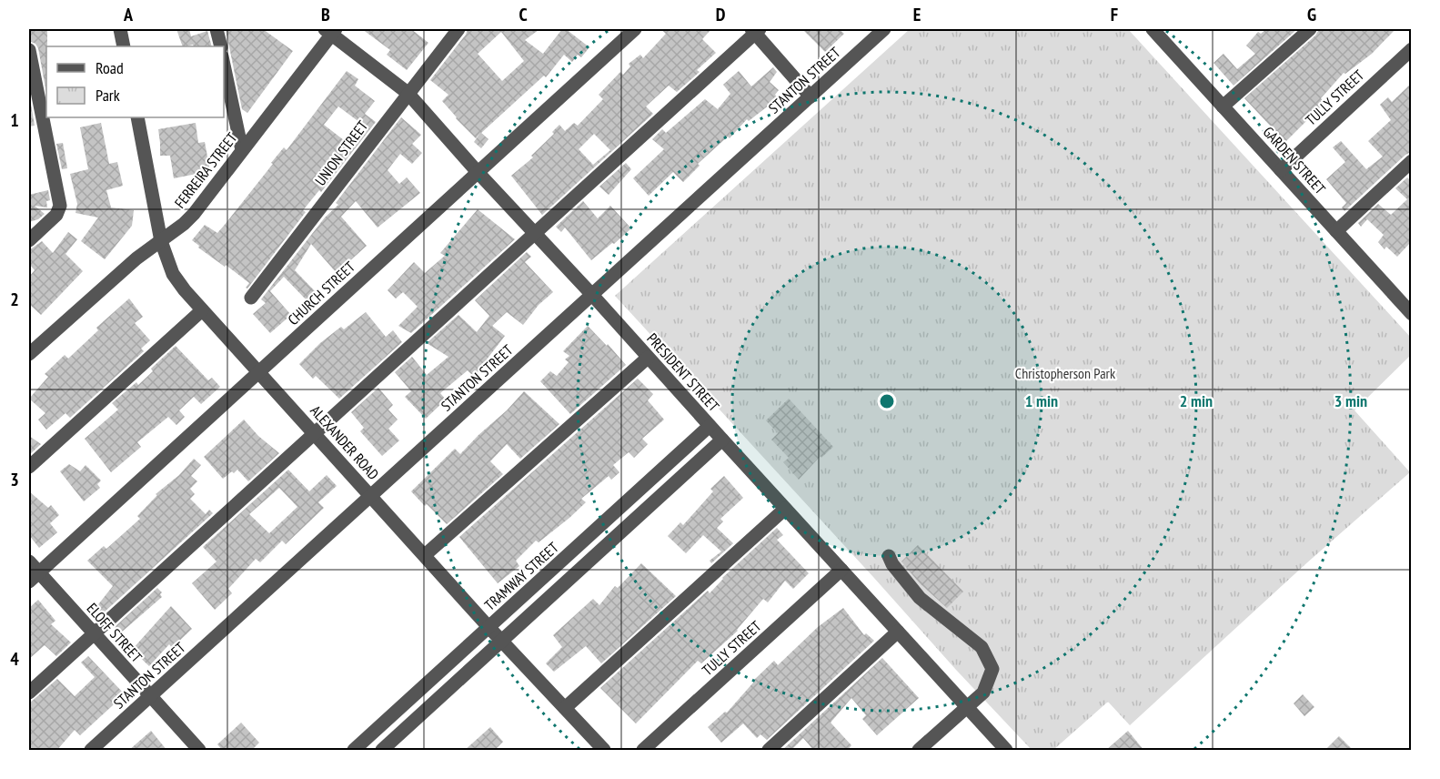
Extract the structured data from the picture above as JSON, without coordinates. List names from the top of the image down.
{
  "streets": {
    "street": [
      "STANTON STREET",
      "TULLY STREET",
      "UNION STREET",
      "GARDEN STREET",
      "FERREIRA STREET",
      "CHURCH STREET",
      "PRESIDENT STREET",
      "ALEXANDER ROAD",
      "TRAMWAY STREET",
      "ELOFF STREET"
    ]
  },
  "crossings": [
    ["STANTON STREET", "PRESIDENT STREET"],
    ["STANTON STREET", "ALEXANDER ROAD"],
    ["STANTON STREET", "ELOFF STREET"],
    ["TULLY STREET", "GARDEN STREET"],
    ["TULLY STREET", "PRESIDENT STREET"],
    ["UNION STREET", "PRESIDENT STREET"],
    ["FERREIRA STREET", "PRESIDENT STREET"],
    ["FERREIRA STREET", "ALEXANDER ROAD"],
    ["CHURCH STREET", "PRESIDENT STREET"],
    ["CHURCH STREET", "ALEXANDER ROAD"],
    ["CHURCH STREET", "ELOFF STREET"],
    ["PRESIDENT STREET", "TRAMWAY STREET"],
    ["ALEXANDER ROAD", "TRAMWAY STREET"]
  ],
  "parks": ["Christopherson Park"],
  "legend": ["Road", "Park"],
  "grid": {
    "columns": [
      "A",
      "B",
      "C",
      "D",
      "E",
      "F",
      "G"
    ],
    "rows": [
      "1",
      "2",
      "3",
      "4"
    ]
  },
  "rings": ["1 min", "2 min", "3 min"]
}
